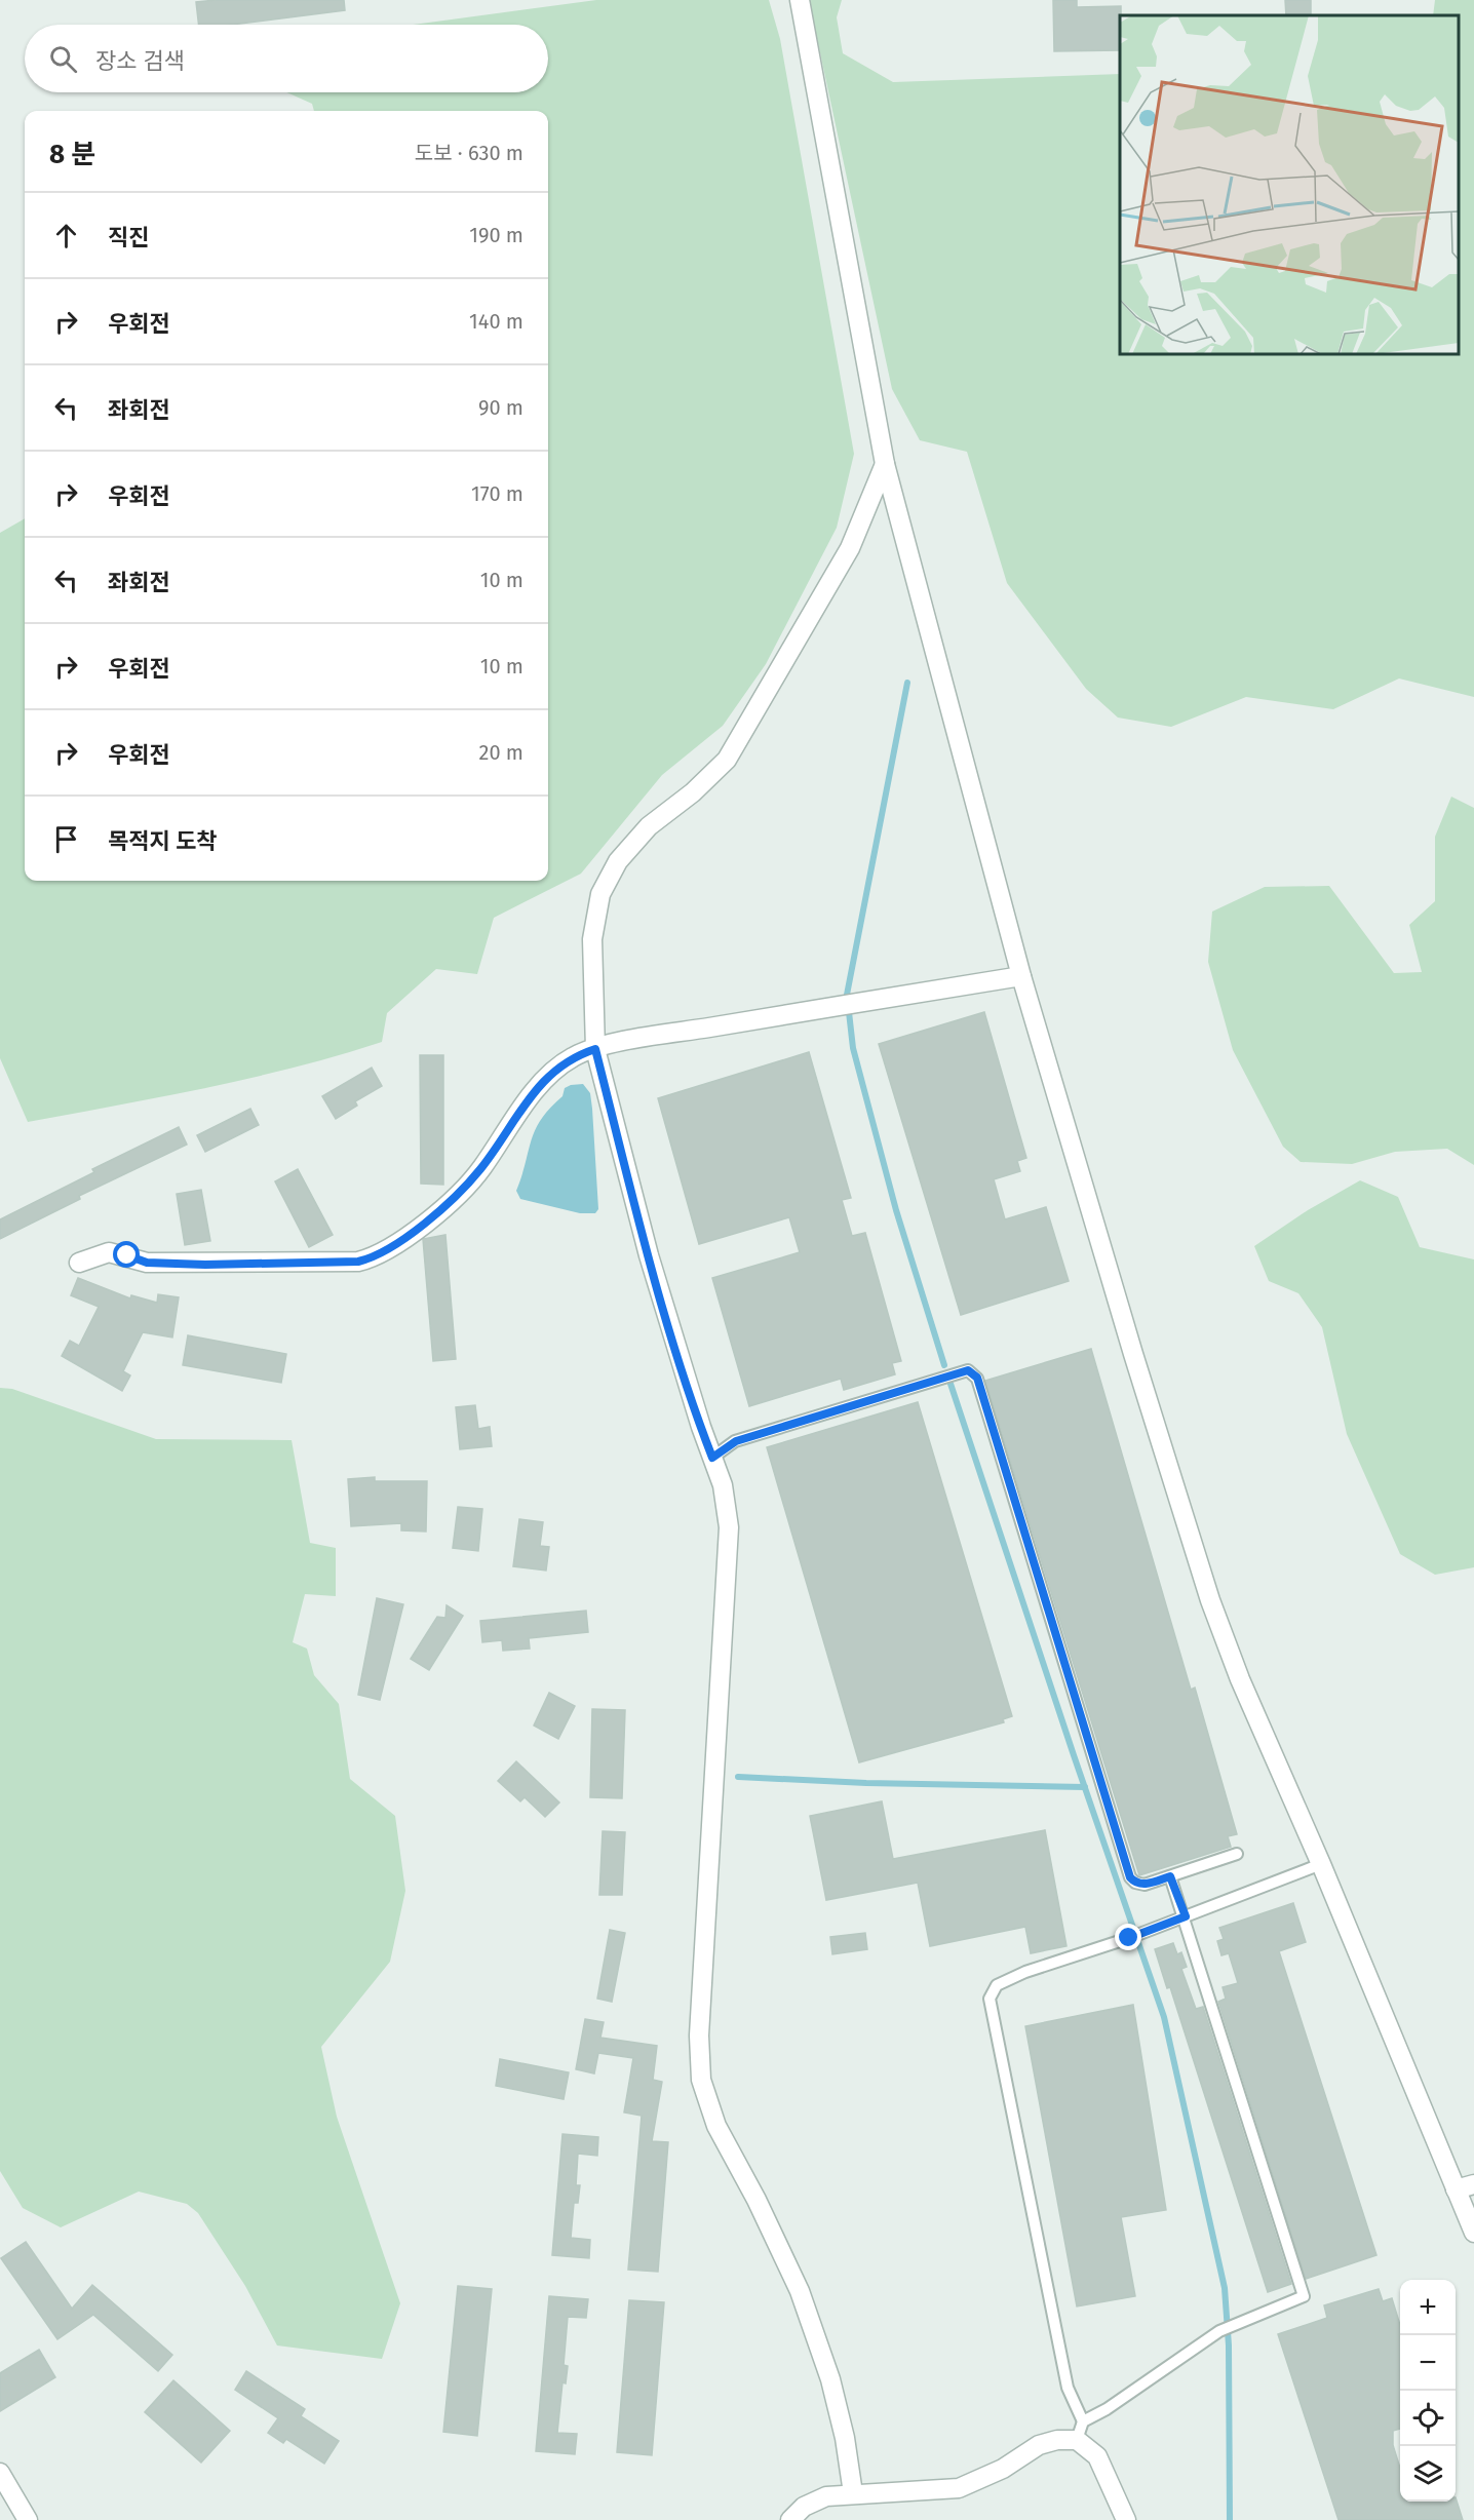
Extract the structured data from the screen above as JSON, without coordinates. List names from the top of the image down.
{
  "page": {
    "search": "장소 검색",
    "heading": ["8 분", "도보 · 630 m"],
    "list": [
      ["직진", "190 m"],
      ["우회전", "140 m"],
      ["좌회전", "90 m"],
      ["우회전", "170 m"],
      ["좌회전", "10 m"],
      ["우회전", "10 m"],
      ["우회전", "20 m"],
      "목적지 도착"
    ],
    "map_buttons": ["+", "−"]
  }
}
